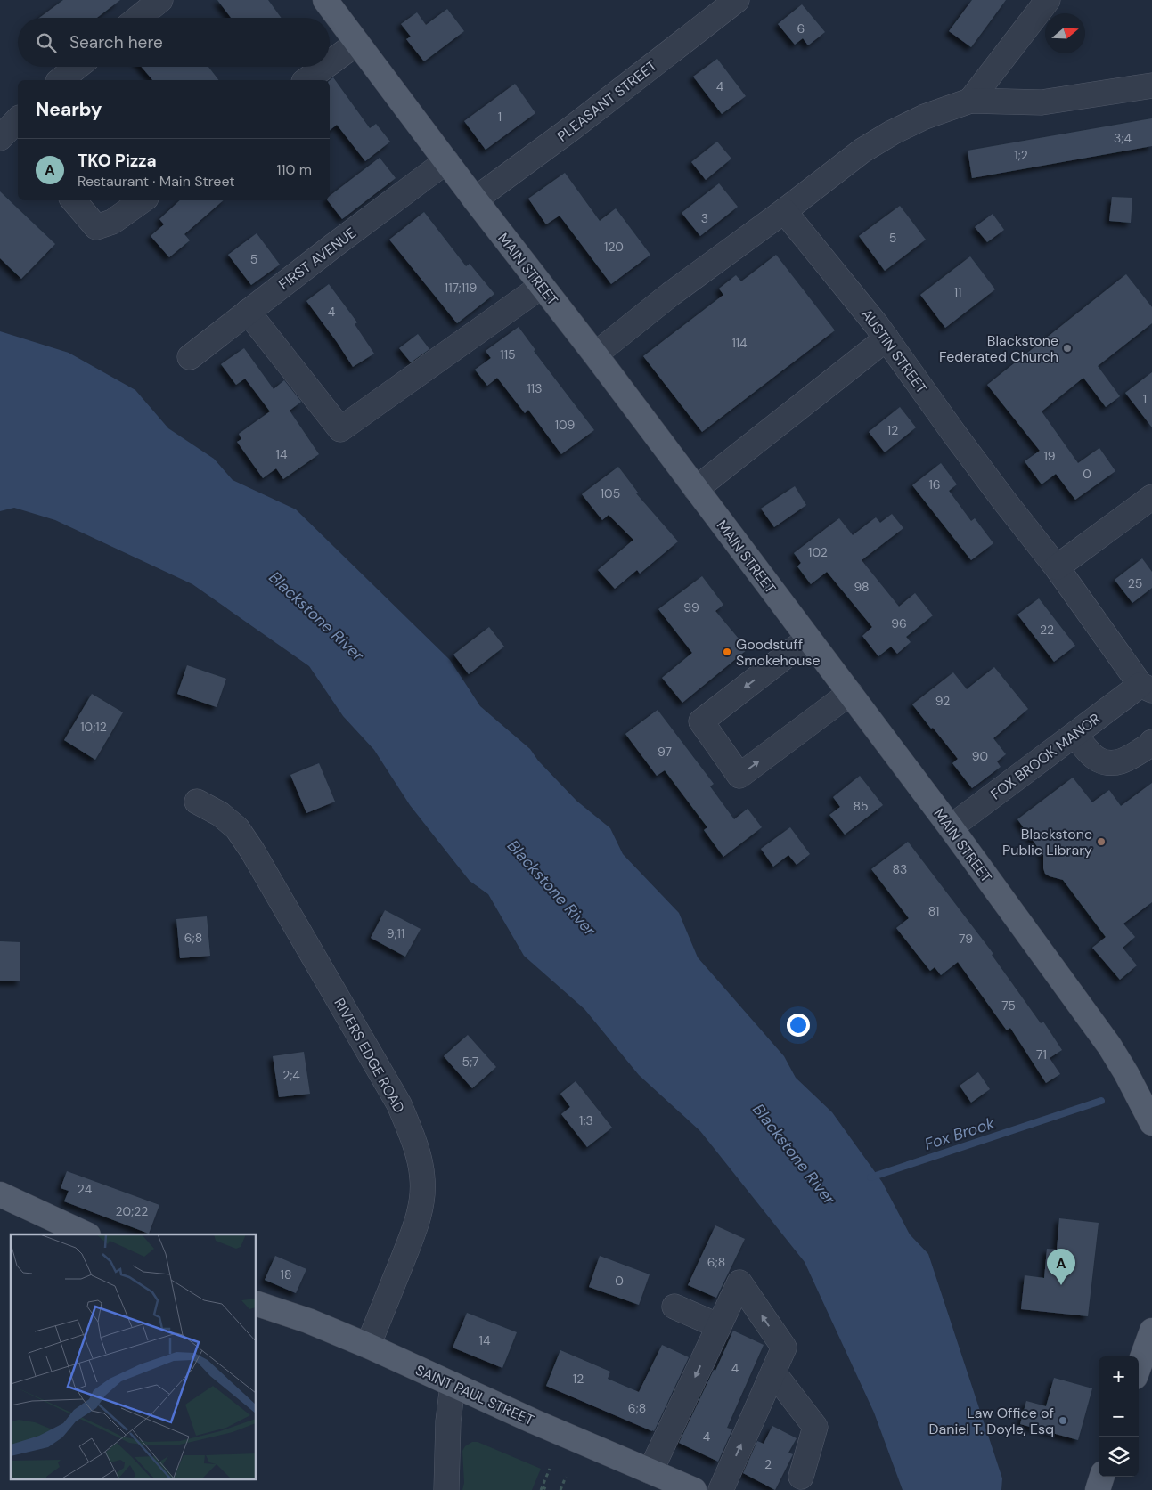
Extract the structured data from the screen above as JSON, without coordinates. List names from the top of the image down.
{
  "streets": {
    "main road": ["MAIN STREET", "SAINT PAUL STREET"],
    "street": [
      "PLEASANT STREET",
      "FIRST AVENUE",
      "AUSTIN STREET",
      "FOX BROOK MANOR",
      "RIVERS EDGE ROAD"
    ]
  },
  "crossings": [
    ["PLEASANT STREET", "MAIN STREET"],
    ["FIRST AVENUE", "MAIN STREET"],
    ["MAIN STREET", "FOX BROOK MANOR"],
    ["AUSTIN STREET", "FOX BROOK MANOR"],
    ["RIVERS EDGE ROAD", "SAINT PAUL STREET"]
  ],
  "water": ["Blackstone River", "Fox Brook"],
  "places": [
    "Blackstone Federated Church",
    "Goodstuff Smokehouse",
    "Blackstone Public Library",
    "Law Office of Daniel T. Doyle, Esq"
  ],
  "house_numbers": [
    "6",
    "4",
    "1",
    "3;4",
    "1;2",
    "3",
    "5",
    "120",
    "5",
    "117;119",
    "11",
    "4",
    "114",
    "115",
    "113",
    "1",
    "109",
    "12",
    "14",
    "19",
    "0",
    "16",
    "105",
    "102",
    "25",
    "98",
    "99",
    "96",
    "22",
    "92",
    "10;12",
    "97",
    "90",
    "85",
    "83",
    "81",
    "9;11",
    "6;8",
    "79",
    "75",
    "71",
    "5;7",
    "2;4",
    "1;3",
    "24",
    "20;22",
    "6;8",
    "18",
    "0",
    "14",
    "4",
    "12",
    "6;8",
    "4",
    "2"
  ],
  "north": "right",
  "page": {
    "search": "Search here",
    "heading": "Nearby",
    "list": [
      {
        "mark": "A",
        "name": "TKO Pizza",
        "note": "Restaurant · Main Street",
        "value": "110 m"
      }
    ],
    "pins": "A",
    "map_buttons": ["+", "−"]
  }
}
